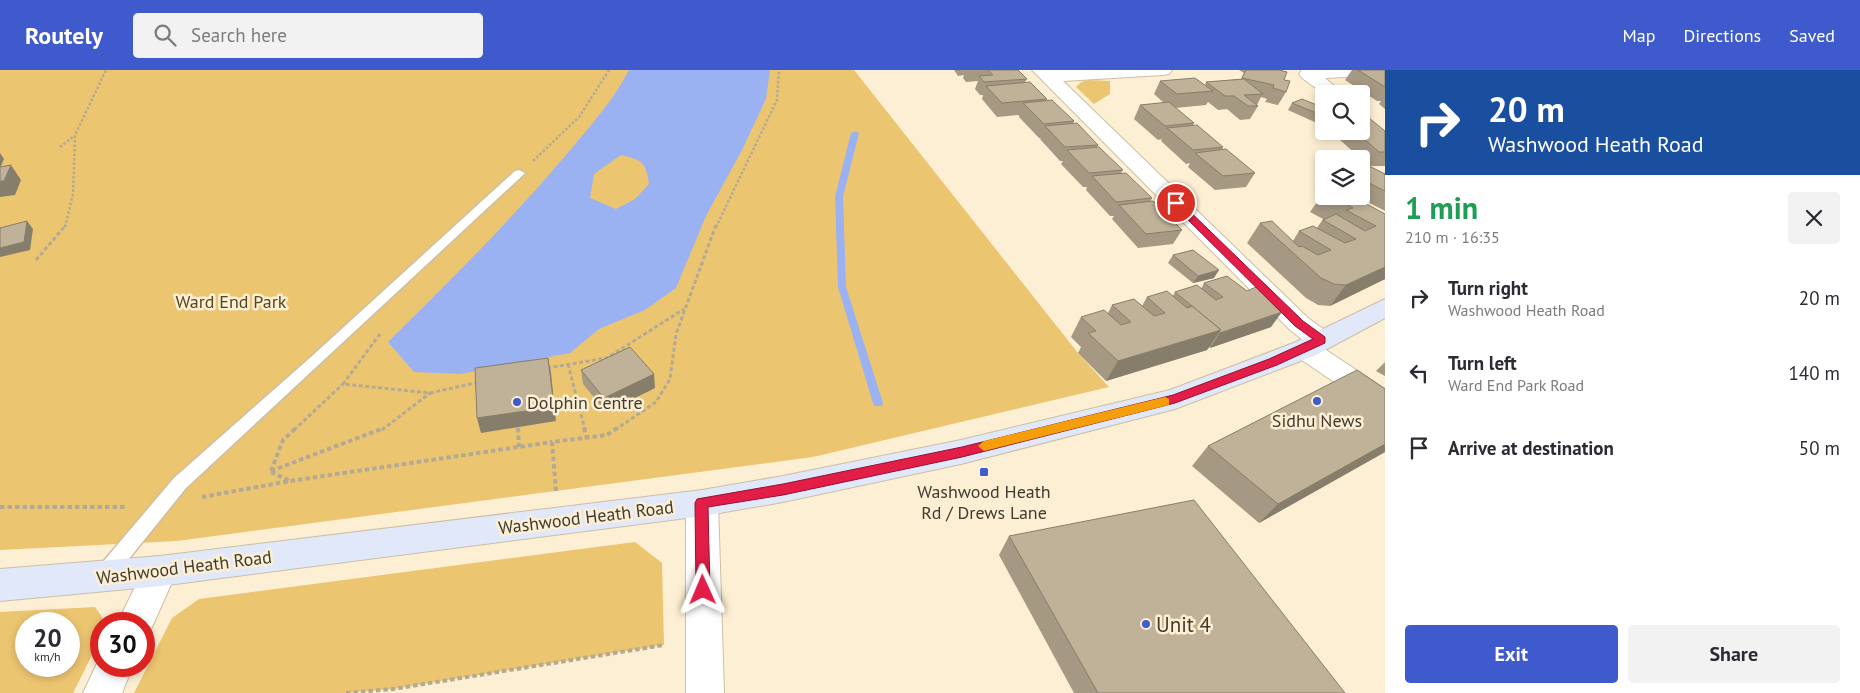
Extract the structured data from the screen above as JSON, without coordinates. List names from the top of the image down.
{
  "streets": {
    "main road": ["Washwood Heath Road"]
  },
  "parks": ["Ward End Park"],
  "places": {
    "other": ["Sidhu News", "Dolphin Centre", "Unit 4"],
    "transit": ["Washwood Heath Rd / Drews Lane"]
  },
  "page": {
    "header": "Routely",
    "search": "Search here",
    "nav": ["Map", "Directions", "Saved"],
    "turn": ["20 m", "Washwood Heath Road"],
    "heading": ["1 min", "210 m · 16:35"],
    "list": [
      {
        "name": "Turn right",
        "note": "Washwood Heath Road",
        "value": "20 m"
      },
      {
        "name": "Turn left",
        "note": "Ward End Park Road",
        "value": "140 m"
      },
      {
        "name": "Arrive at destination",
        "value": "50 m"
      }
    ],
    "speed": "20 km/h",
    "limit": "30",
    "buttons": ["Exit", "Share"]
  }
}
